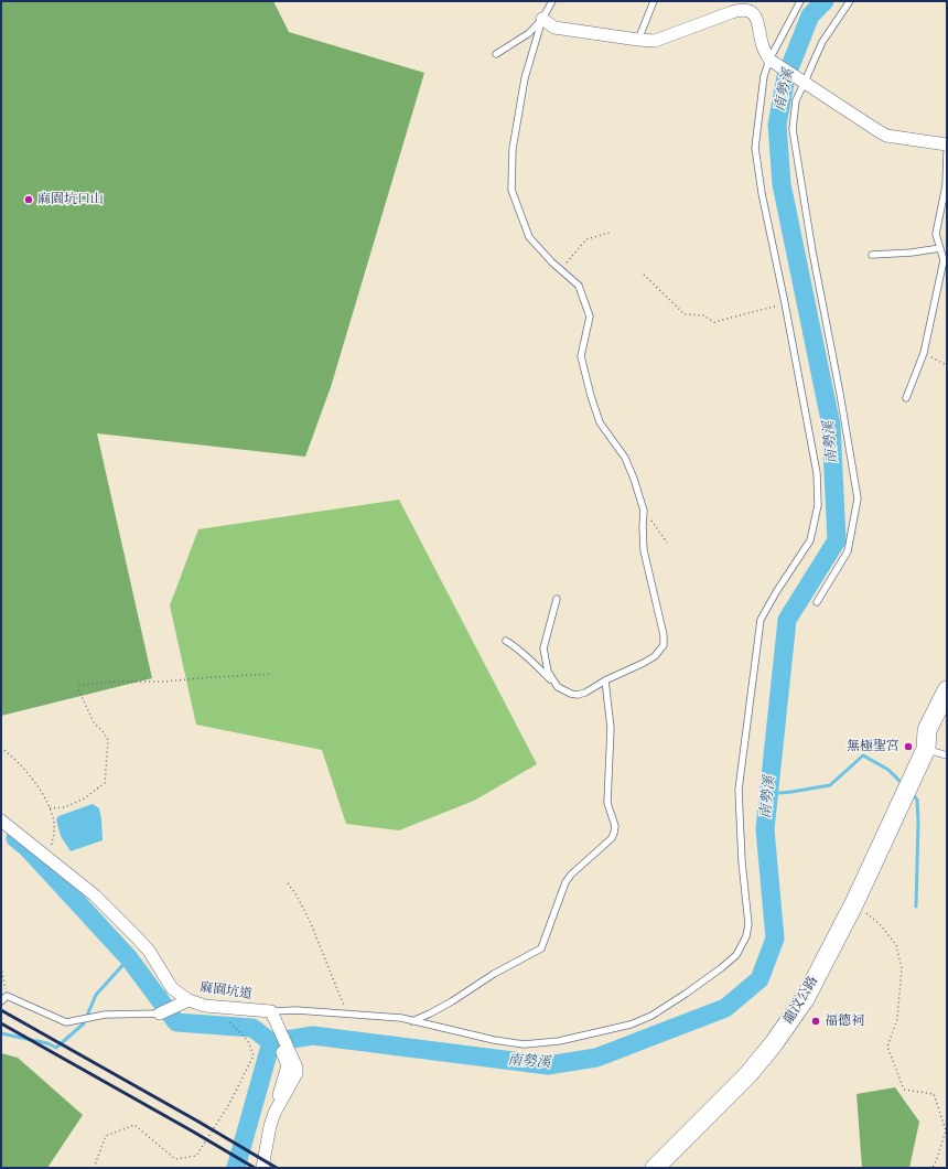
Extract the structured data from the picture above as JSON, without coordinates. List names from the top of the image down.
{
  "streets": {
    "main road": ["龍汶公路"],
    "street": ["麻園坑道"]
  },
  "water": ["南勢溪"],
  "places": ["麻園坑口山", "無極聖宮", "福德祠"]
}
